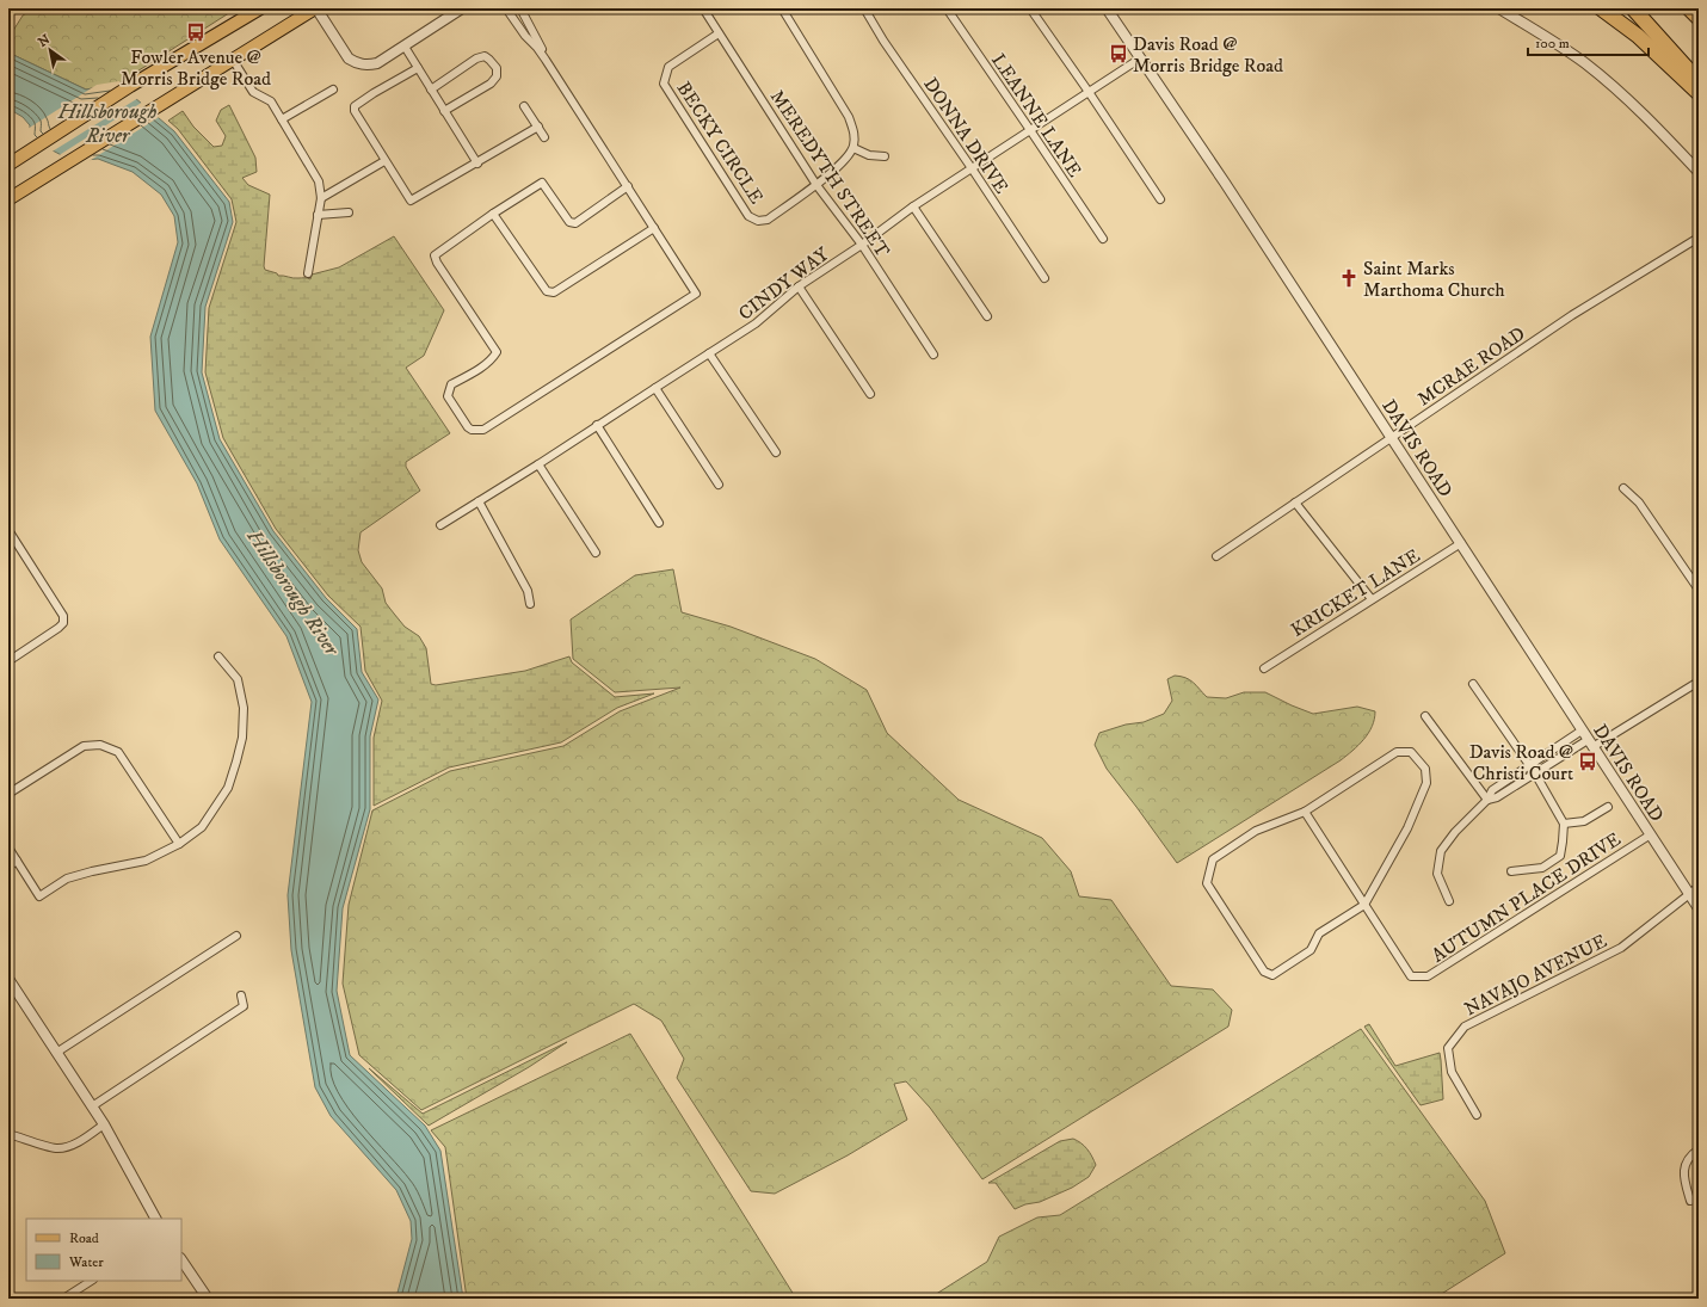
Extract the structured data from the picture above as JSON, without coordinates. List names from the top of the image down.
{
  "streets": {
    "street": [
      "LEANNE LANE",
      "DONNA DRIVE",
      "BECKY CIRCLE",
      "MEREDYTH STREET",
      "CINDY WAY",
      "MCRAE ROAD",
      "DAVIS ROAD",
      "KRICKET LANE",
      "AUTUMN PLACE DRIVE",
      "NAVAJO AVENUE"
    ]
  },
  "crossings": [
    ["LEANNE LANE", "CINDY WAY"],
    ["DONNA DRIVE", "CINDY WAY"],
    ["BECKY CIRCLE", "MEREDYTH STREET"],
    ["MEREDYTH STREET", "CINDY WAY"],
    ["CINDY WAY", "DAVIS ROAD"],
    ["MCRAE ROAD", "DAVIS ROAD"],
    ["DAVIS ROAD", "KRICKET LANE"],
    ["DAVIS ROAD", "AUTUMN PLACE DRIVE"],
    ["DAVIS ROAD", "NAVAJO AVENUE"]
  ],
  "water": ["Hillsborough River"],
  "places": {
    "bus stop": ["Fowler Avenue @ Morris Bridge Road", "Davis Road @ Morris Bridge Road", "Davis Road @ Christi Court"],
    "church": ["Saint Marks Marthoma Church"]
  },
  "legend": ["Road", "Water"],
  "scale_bar": "100 m",
  "north": "top left"
}
